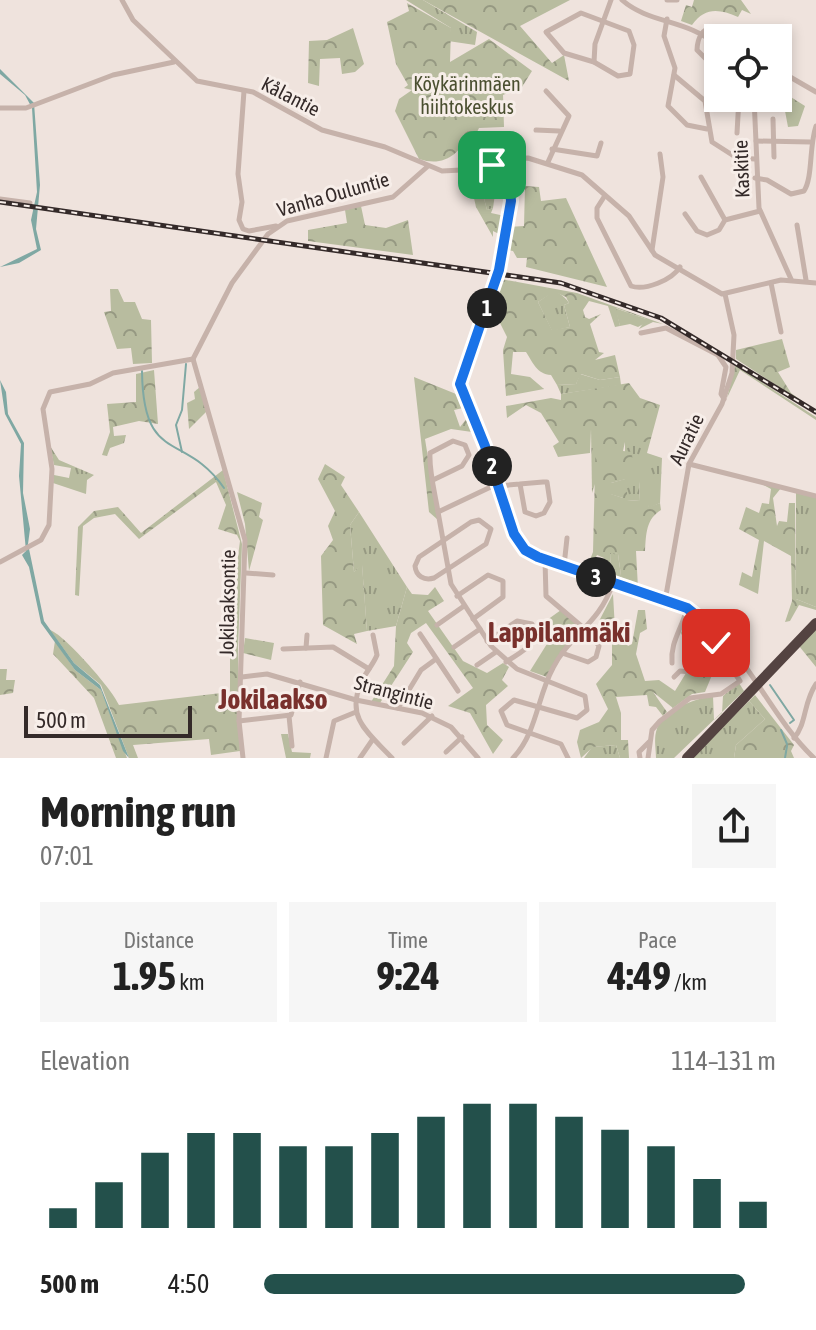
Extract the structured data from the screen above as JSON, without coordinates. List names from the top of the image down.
{
  "streets": {
    "street": [
      "Kålantie",
      "Kaskitie",
      "Vanha Ouluntie",
      "Auratie",
      "Jokilaaksontie",
      "Strangintie"
    ]
  },
  "crossings": [
    ["Kålantie", "Vanha Ouluntie"],
    ["Vanha Ouluntie", "Jokilaaksontie"],
    ["Jokilaaksontie", "Strangintie"]
  ],
  "districts": ["Lappilanmäki", "Jokilaakso"],
  "parks": ["Köykärinmäen hiihtokeskus"],
  "scale_bar": "500 m",
  "page": {
    "pins": ["1", "2", "3"],
    "scale": "500 m",
    "heading": ["Morning run", "07:01"],
    "stats": [
      ["Distance", "1.95 km"],
      ["Time", "9:24"],
      ["Pace", "4:49 /km"]
    ],
    "chart": ["Elevation", "114–131 m"],
    "list": [
      {
        "name": "500 m",
        "note": "4:50"
      }
    ]
  }
}
